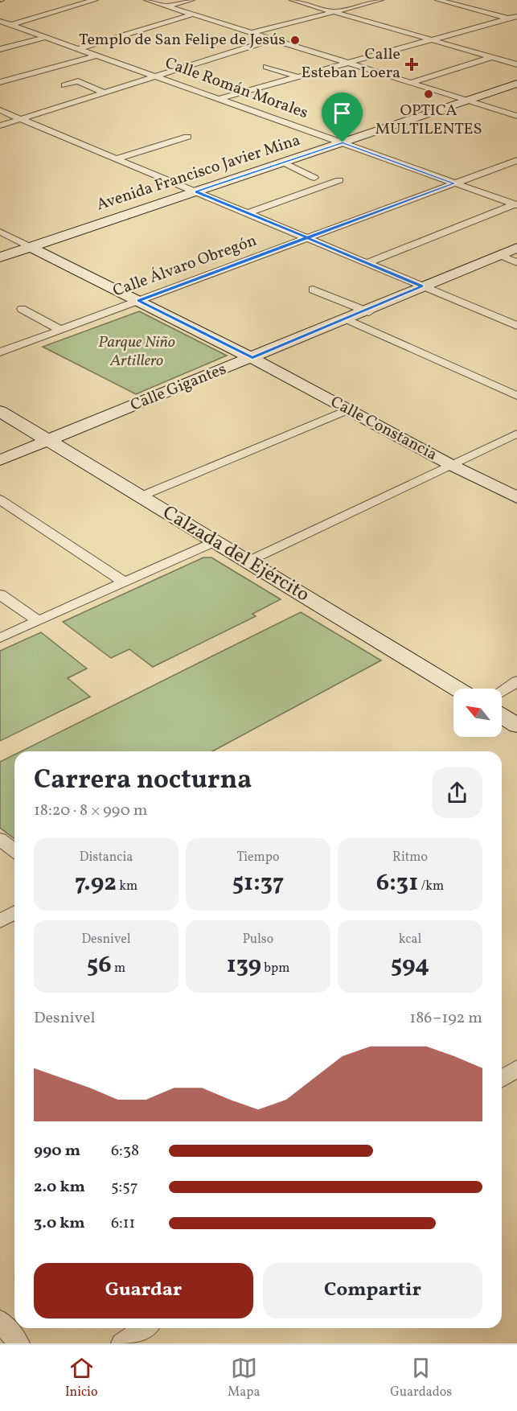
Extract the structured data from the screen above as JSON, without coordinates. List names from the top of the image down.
{
  "streets": {
    "main road": [
      "Avenida Francisco Javier Mina",
      "Calle Gigantes",
      "Calle Constancia",
      "Calzada del Ejército"
    ],
    "street": ["Calle Román Morales", "Calle Álvaro Obregón"]
  },
  "crossings": [
    ["Calle Román Morales", "Avenida Francisco Javier Mina"],
    ["Calle Román Morales", "Calle Álvaro Obregón"],
    ["Avenida Francisco Javier Mina", "Calle Constancia"],
    ["Calle Álvaro Obregón", "Calle Constancia"],
    ["Calle Gigantes", "Calle Constancia"],
    ["Calle Gigantes", "Calzada del Ejército"]
  ],
  "parks": ["Parque Niño Artillero"],
  "places": {
    "other": ["Templo de San Felipe de Jesús", "OPTICA MULTILENTES"],
    "health": ["Calle Esteban Loera"]
  },
  "north": "top left",
  "page": {
    "heading": ["Carrera nocturna", "18:20 · 8 × 990 m"],
    "stats": [
      ["Distancia", "7.92 km"],
      ["Tiempo", "51:37"],
      ["Ritmo", "6:31 /km"],
      ["Desnivel", "56 m"],
      ["Pulso", "139 bpm"],
      ["kcal", "594"]
    ],
    "chart": ["Desnivel", "186–192 m"],
    "list": [
      {
        "name": "990 m",
        "note": "6:38"
      },
      {
        "name": "2.0 km",
        "note": "5:57"
      },
      {
        "name": "3.0 km",
        "note": "6:11"
      }
    ],
    "buttons": ["Guardar", "Compartir"],
    "tabs": ["Inicio", "Mapa", "Guardados"]
  }
}
